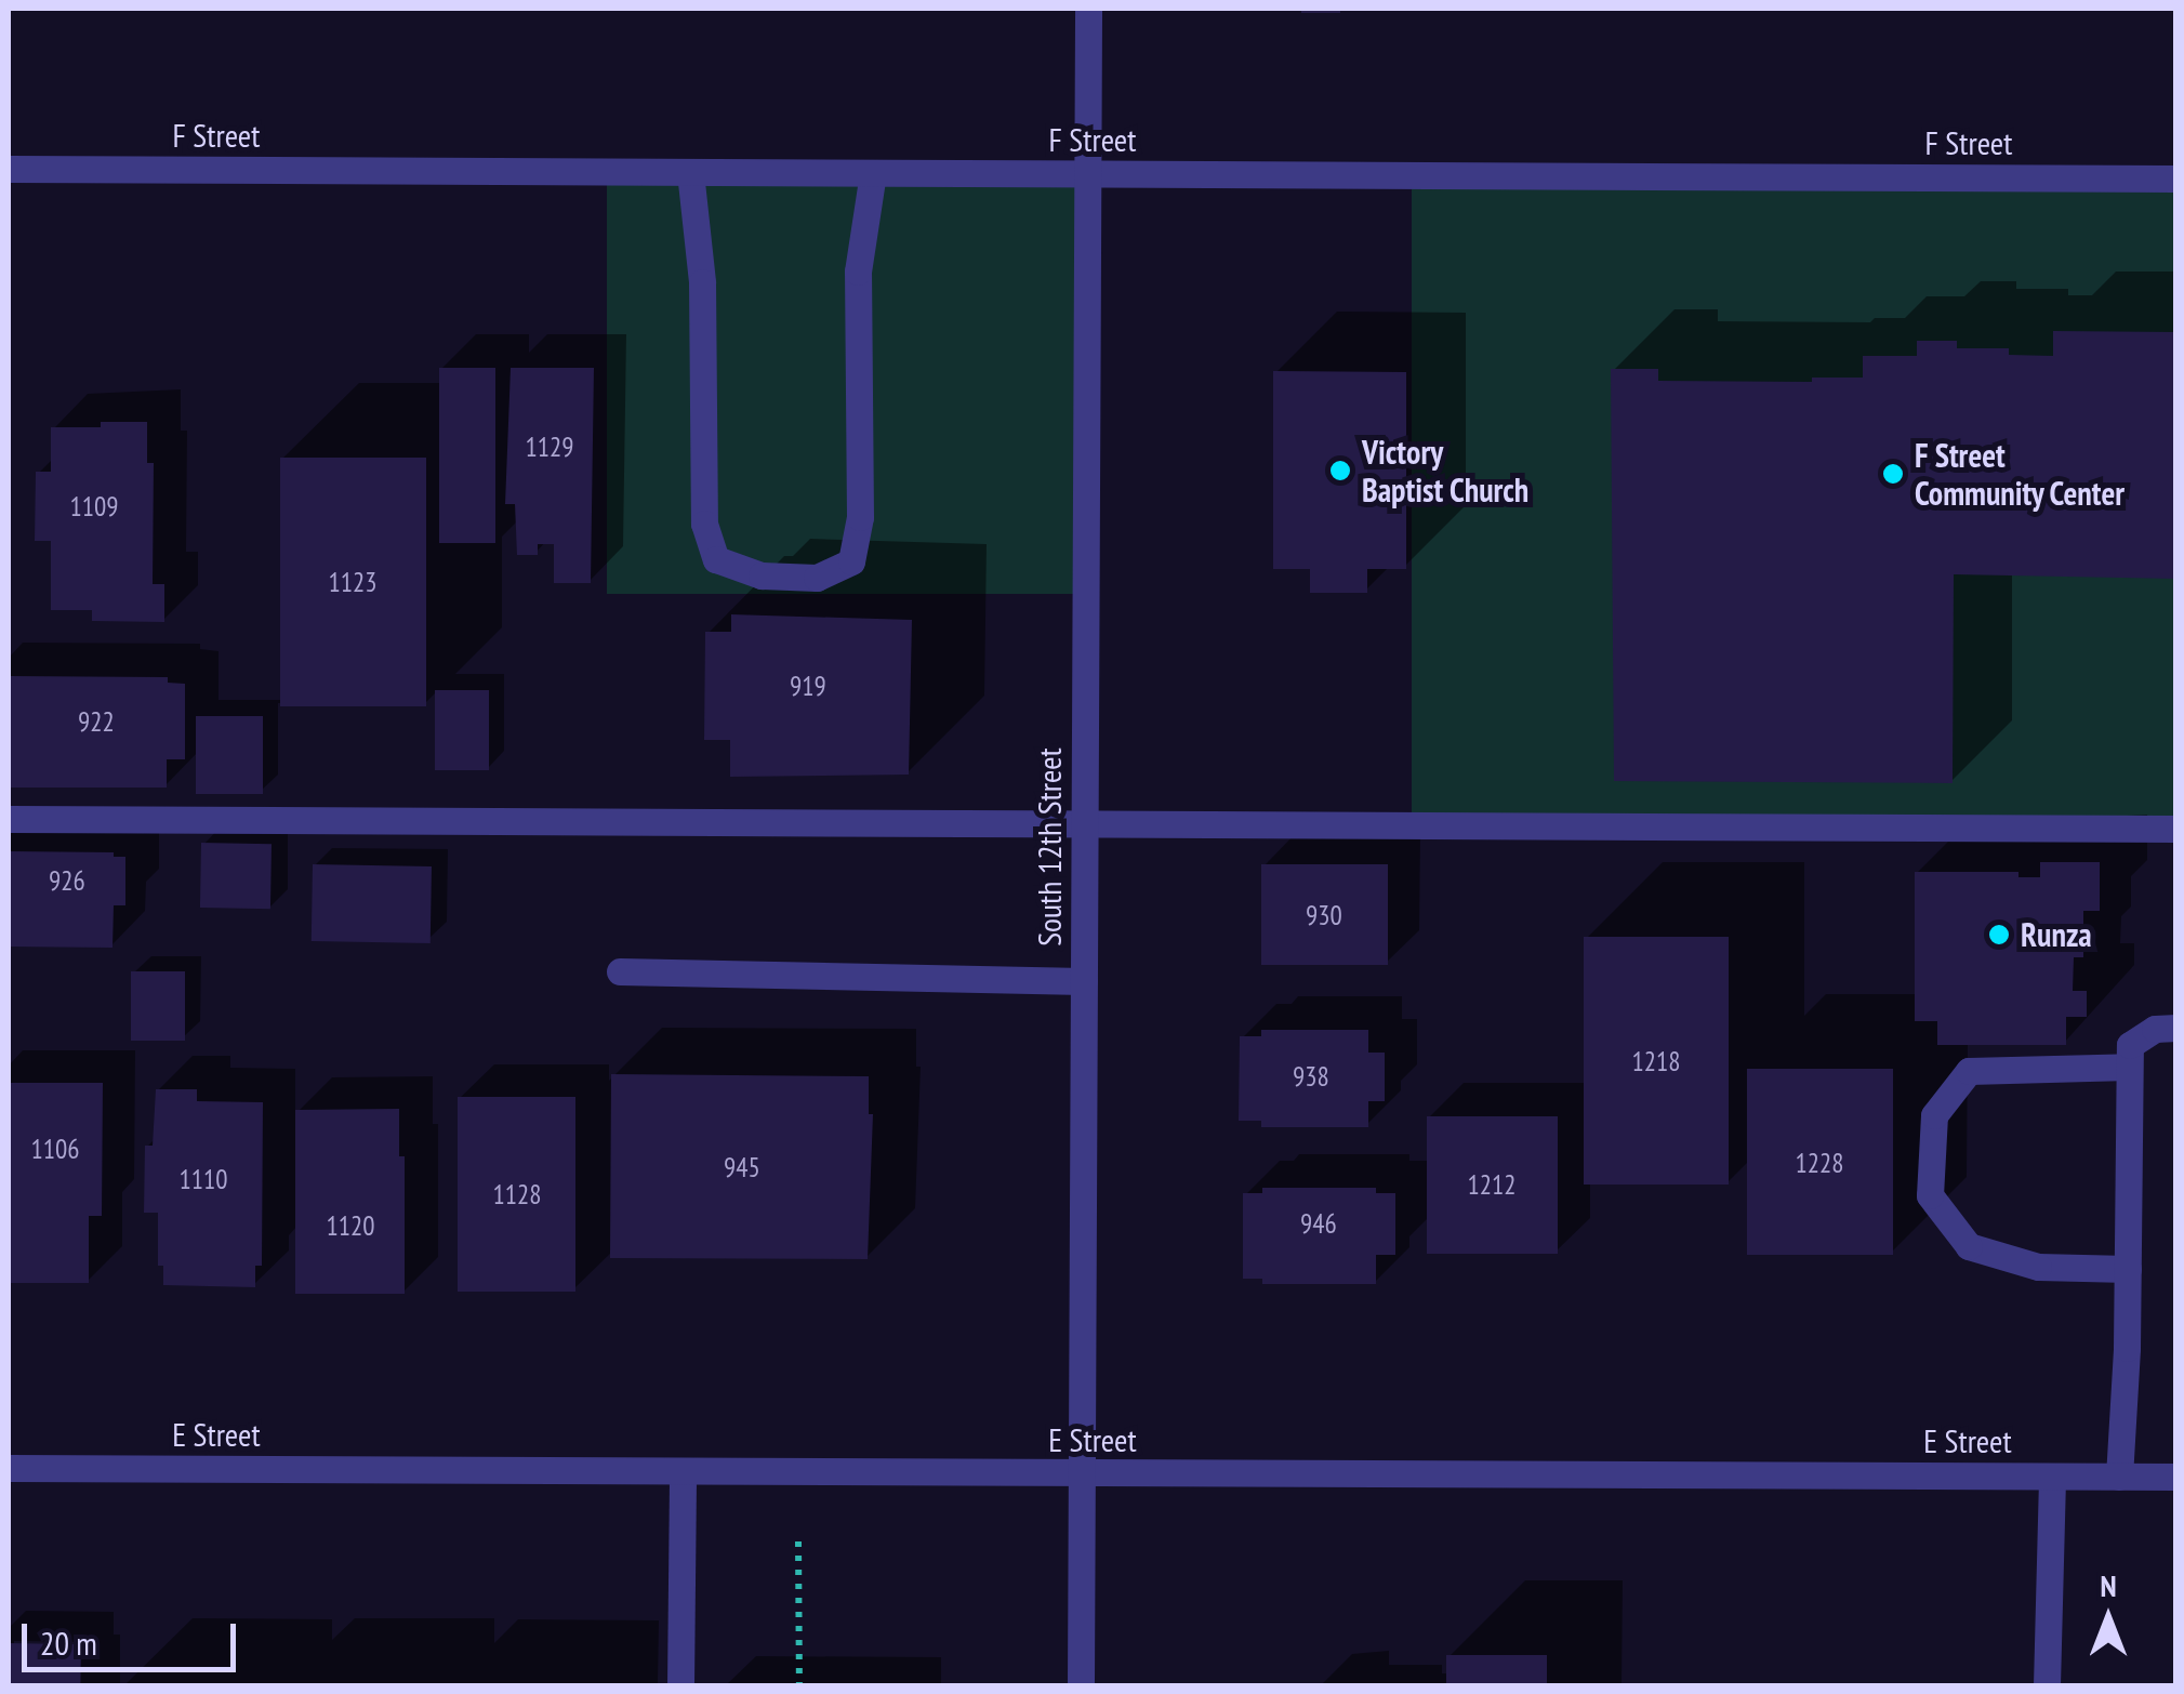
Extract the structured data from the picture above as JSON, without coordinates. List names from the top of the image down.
{
  "streets": {
    "street": ["F Street", "South 12th Street", "E Street"]
  },
  "crossings": [
    ["F Street", "South 12th Street"],
    ["South 12th Street", "E Street"]
  ],
  "places": ["Victory Baptist Church", "F Street Community Center", "Runza"],
  "house_numbers": [
    "1129",
    "1109",
    "1123",
    "919",
    "922",
    "926",
    "930",
    "1218",
    "938",
    "1106",
    "1228",
    "945",
    "1110",
    "1212",
    "1128",
    "946",
    "1120"
  ],
  "scale_bar": "20 m",
  "north": "top"
}
